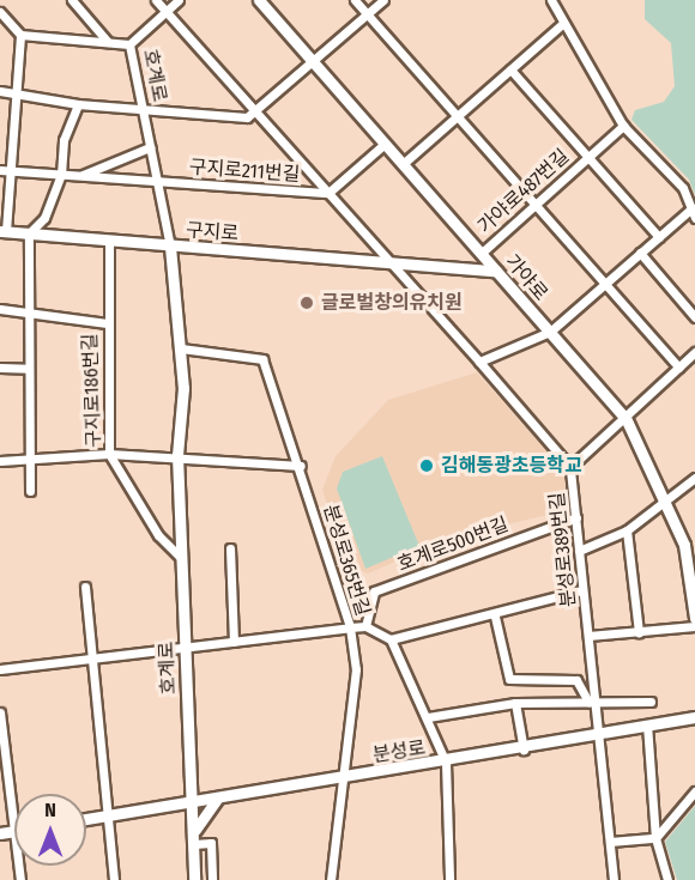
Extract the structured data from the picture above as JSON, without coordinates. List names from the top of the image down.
{
  "streets": {
    "main road": [
      "호계로",
      "구지로",
      "가야로",
      "분성로"
    ],
    "street": [
      "구지로211번길",
      "가야로487번길",
      "구지로186번길",
      "호계로500번길",
      "분성로389번길",
      "분성로365번길"
    ]
  },
  "crossings": [
    ["호계로", "구지로211번길"],
    ["호계로", "구지로"],
    ["호계로", "구지로186번길"],
    ["호계로", "분성로365번길"],
    ["호계로", "분성로"],
    ["구지로211번길", "구지로"],
    ["가야로487번길", "가야로"],
    ["구지로", "가야로"],
    ["구지로", "구지로186번길"],
    ["가야로", "분성로389번길"],
    ["호계로500번길", "분성로389번길"],
    ["분성로389번길", "분성로"],
    ["분성로365번길", "분성로"]
  ],
  "places": ["글로벌창의유치원", "김해동광초등학교"],
  "north": "top"
}
